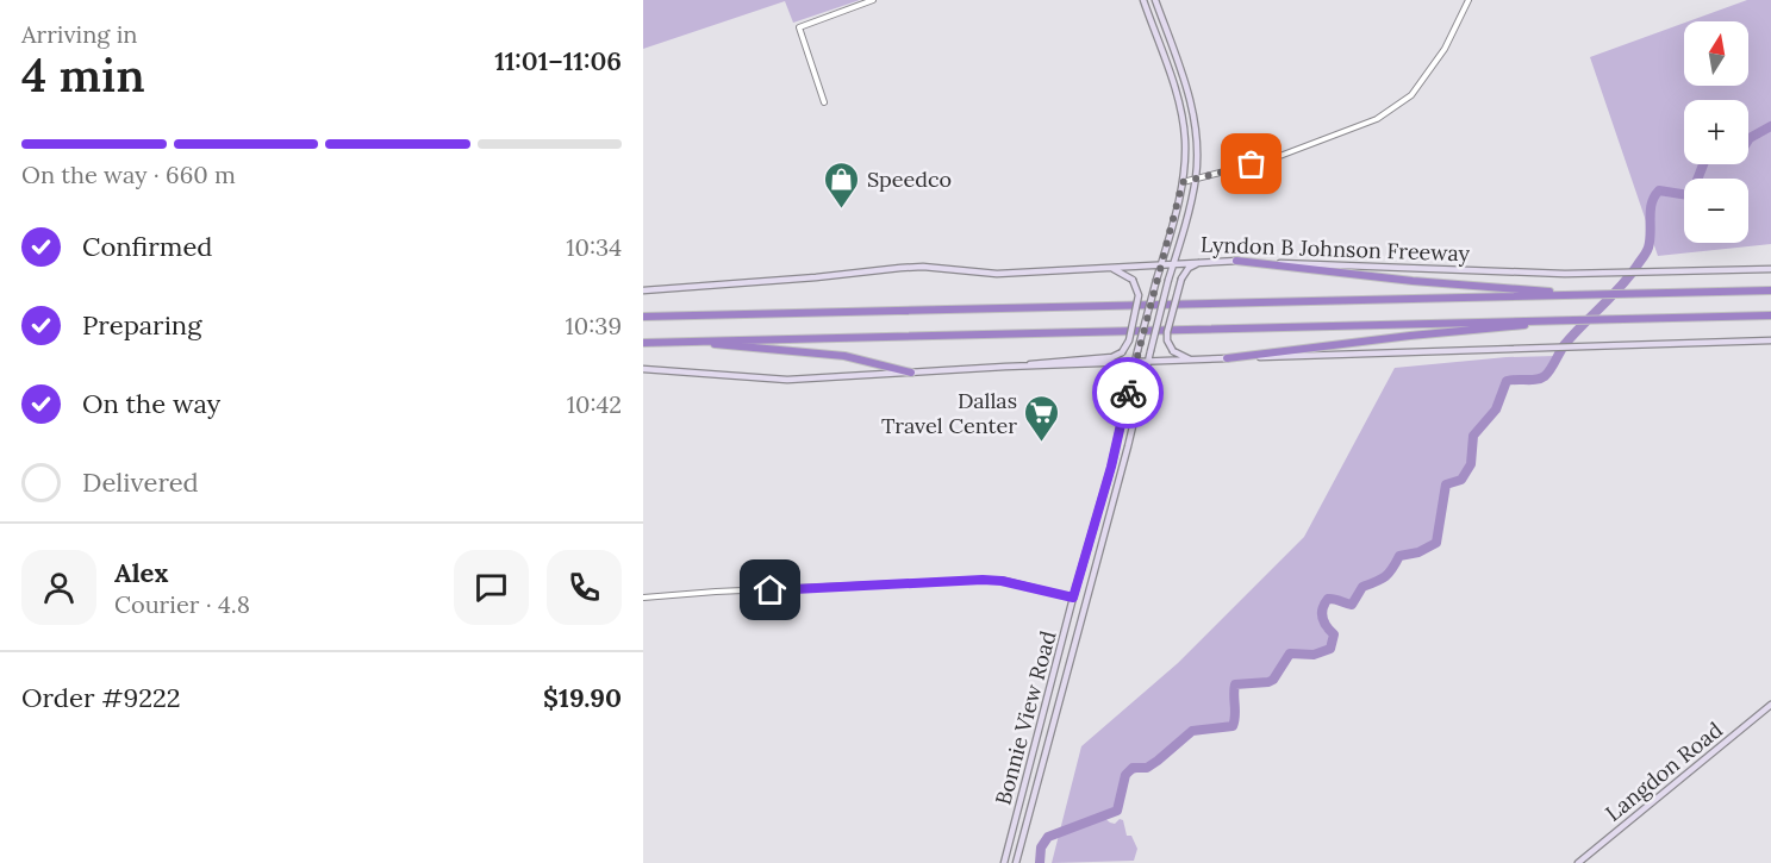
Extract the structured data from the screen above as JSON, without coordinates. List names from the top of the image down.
{
  "streets": {
    "highway": ["Lyndon B Johnson Freeway"],
    "main road": ["Bonnie View Road", "Langdon Road"]
  },
  "crossings": [
    ["Lyndon B Johnson Freeway", "Bonnie View Road"]
  ],
  "places": {
    "shop": ["Speedco"],
    "supermarket": ["Dallas Travel Center"]
  },
  "north": "top",
  "page": {
    "heading": ["4 min", "Arriving in", "11:01–11:06"],
    "panel": [
      "Alex",
      "Courier · 4.8",
      "Order #9222",
      "$19.90"
    ],
    "map_buttons": ["+", "−"],
    "bar": "On the way · 660 m",
    "list": [
      ["Confirmed", "10:34"],
      ["Preparing", "10:39"],
      ["On the way", "10:42"],
      "Delivered"
    ]
  }
}
